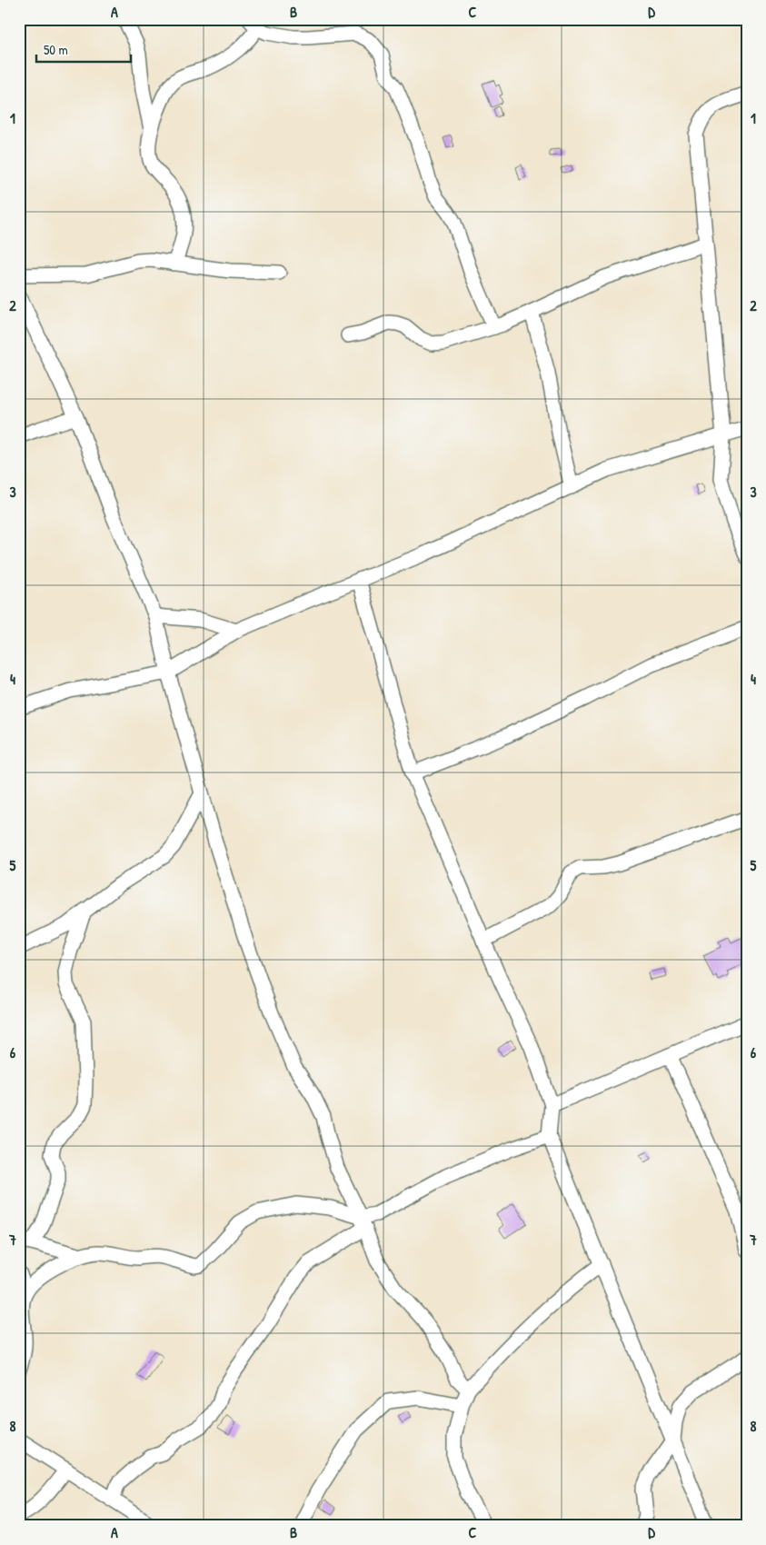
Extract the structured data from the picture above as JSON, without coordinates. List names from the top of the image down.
{
  "scale_bar": "50 m",
  "grid": {
    "columns": [
      "A",
      "B",
      "C",
      "D"
    ],
    "rows": [
      "1",
      "2",
      "3",
      "4",
      "5",
      "6",
      "7",
      "8"
    ]
  }
}
